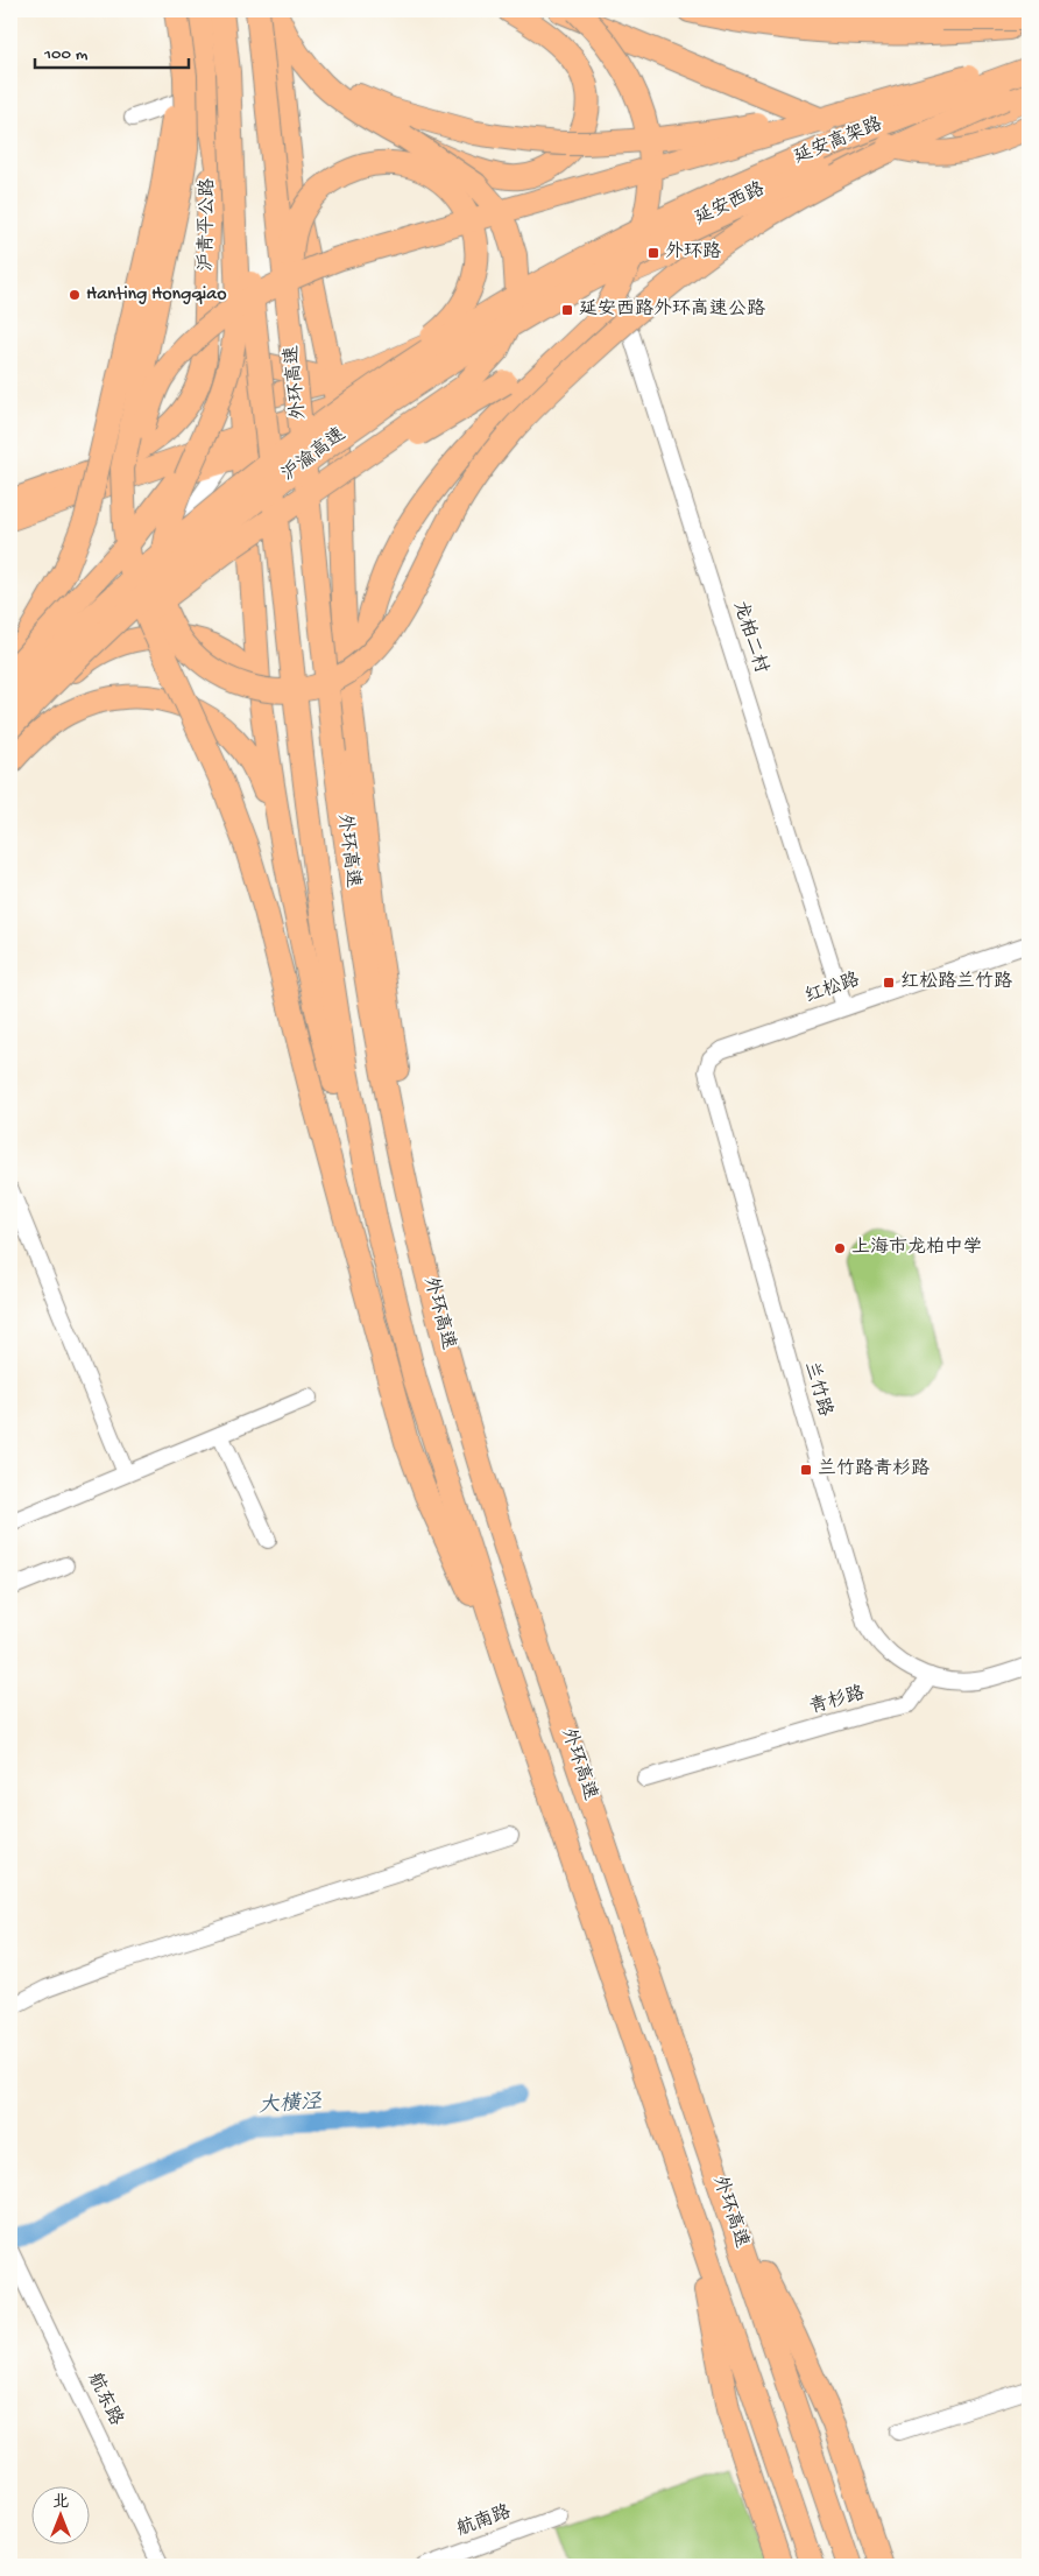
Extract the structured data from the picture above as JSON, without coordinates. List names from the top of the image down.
{
  "streets": {
    "highway": [
      "延安高架路",
      "沪青平公路",
      "外环高速",
      "沪渝高速"
    ],
    "main road": ["延安西路"],
    "street": [
      "龙柏二村",
      "红松路",
      "兰竹路",
      "青杉路",
      "航东路",
      "航南路"
    ]
  },
  "crossings": [
    ["延安高架路", "延安西路"],
    ["延安高架路", "沪渝高速"],
    ["延安西路", "沪青平公路"],
    ["延安西路", "沪渝高速"],
    ["延安西路", "龙柏二村"],
    ["龙柏二村", "红松路"],
    ["红松路", "兰竹路"],
    ["兰竹路", "青杉路"]
  ],
  "water": ["大横泾"],
  "places": {
    "transit": [
      "外环路",
      "延安西路外环高速公路",
      "红松路兰竹路",
      "兰竹路青杉路"
    ],
    "other": ["Hanting Hongqiao", "上海市龙柏中学"]
  },
  "scale_bar": "100 m",
  "north": "top"
}
